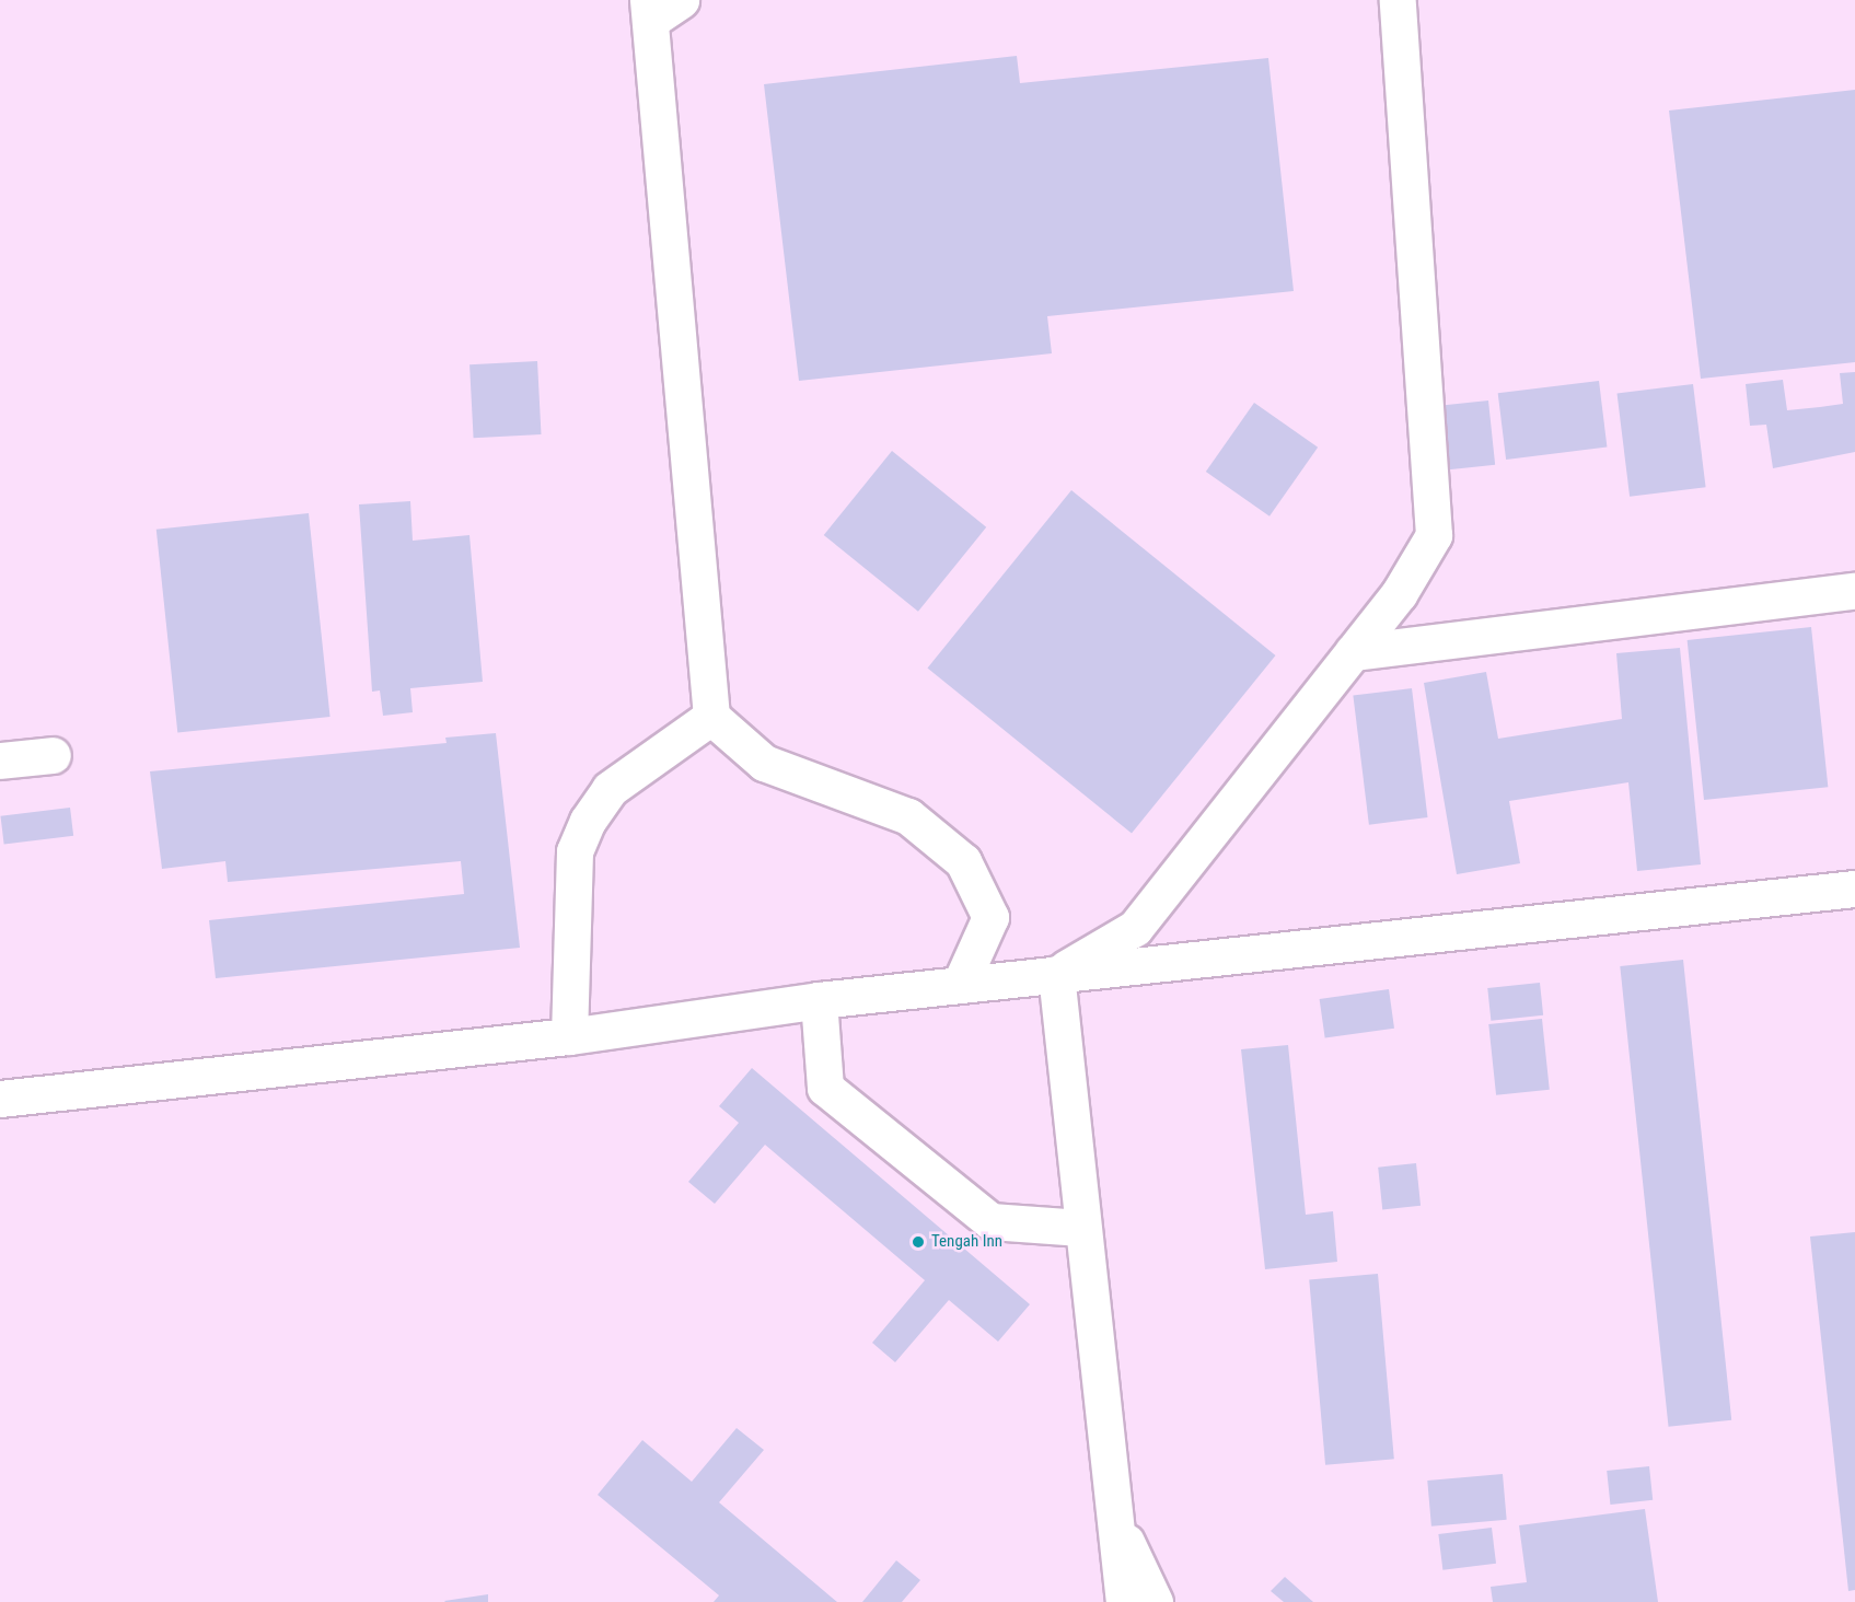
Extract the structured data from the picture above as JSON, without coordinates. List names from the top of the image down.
{
  "places": ["Tengah Inn"]
}
